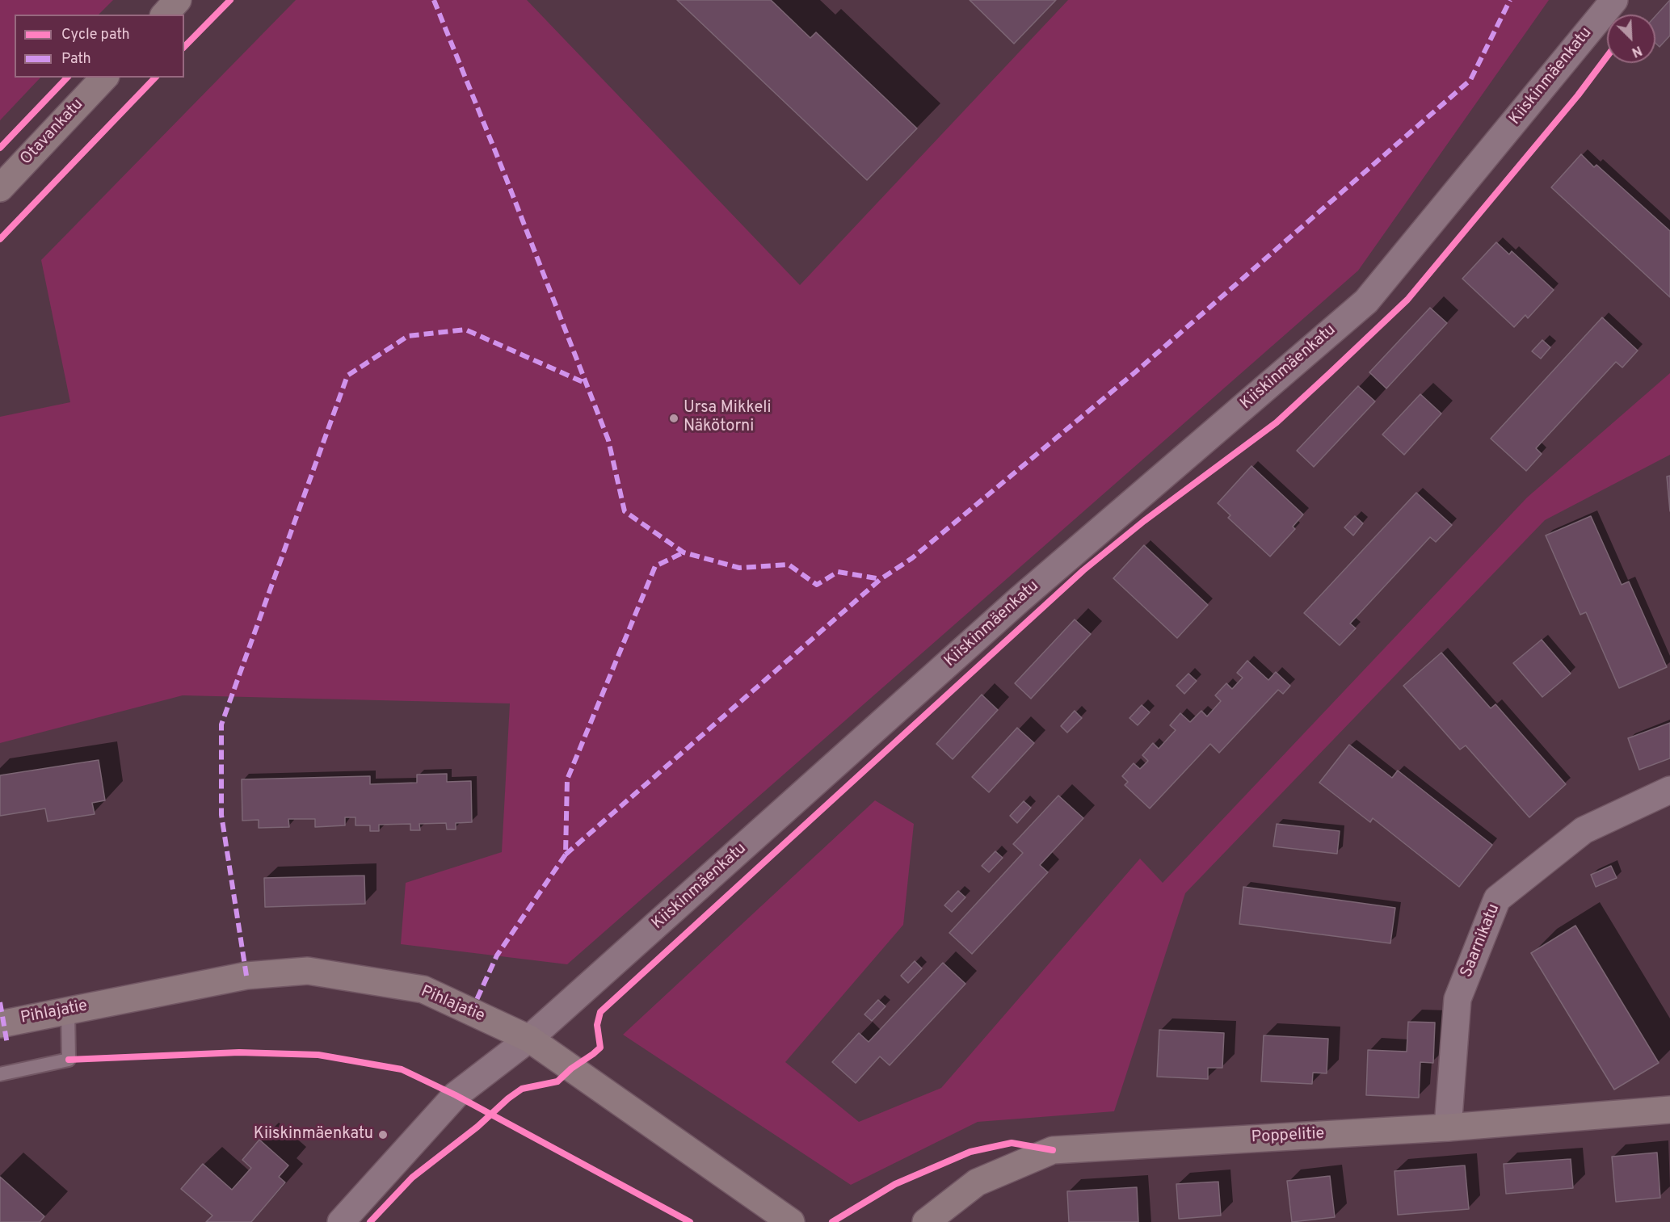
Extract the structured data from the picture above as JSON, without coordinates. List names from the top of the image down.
{
  "streets": {
    "street": [
      "Kiiskinmäenkatu",
      "Otavankatu",
      "Saarnikatu",
      "Pihlajatie",
      "Poppelitie"
    ]
  },
  "crossings": [
    ["Kiiskinmäenkatu", "Pihlajatie"],
    ["Saarnikatu", "Poppelitie"]
  ],
  "places": ["Ursa Mikkeli Näkötorni", "Kiiskinmäenkatu"],
  "legend": ["Cycle path", "Path"],
  "north": "bottom right"
}
